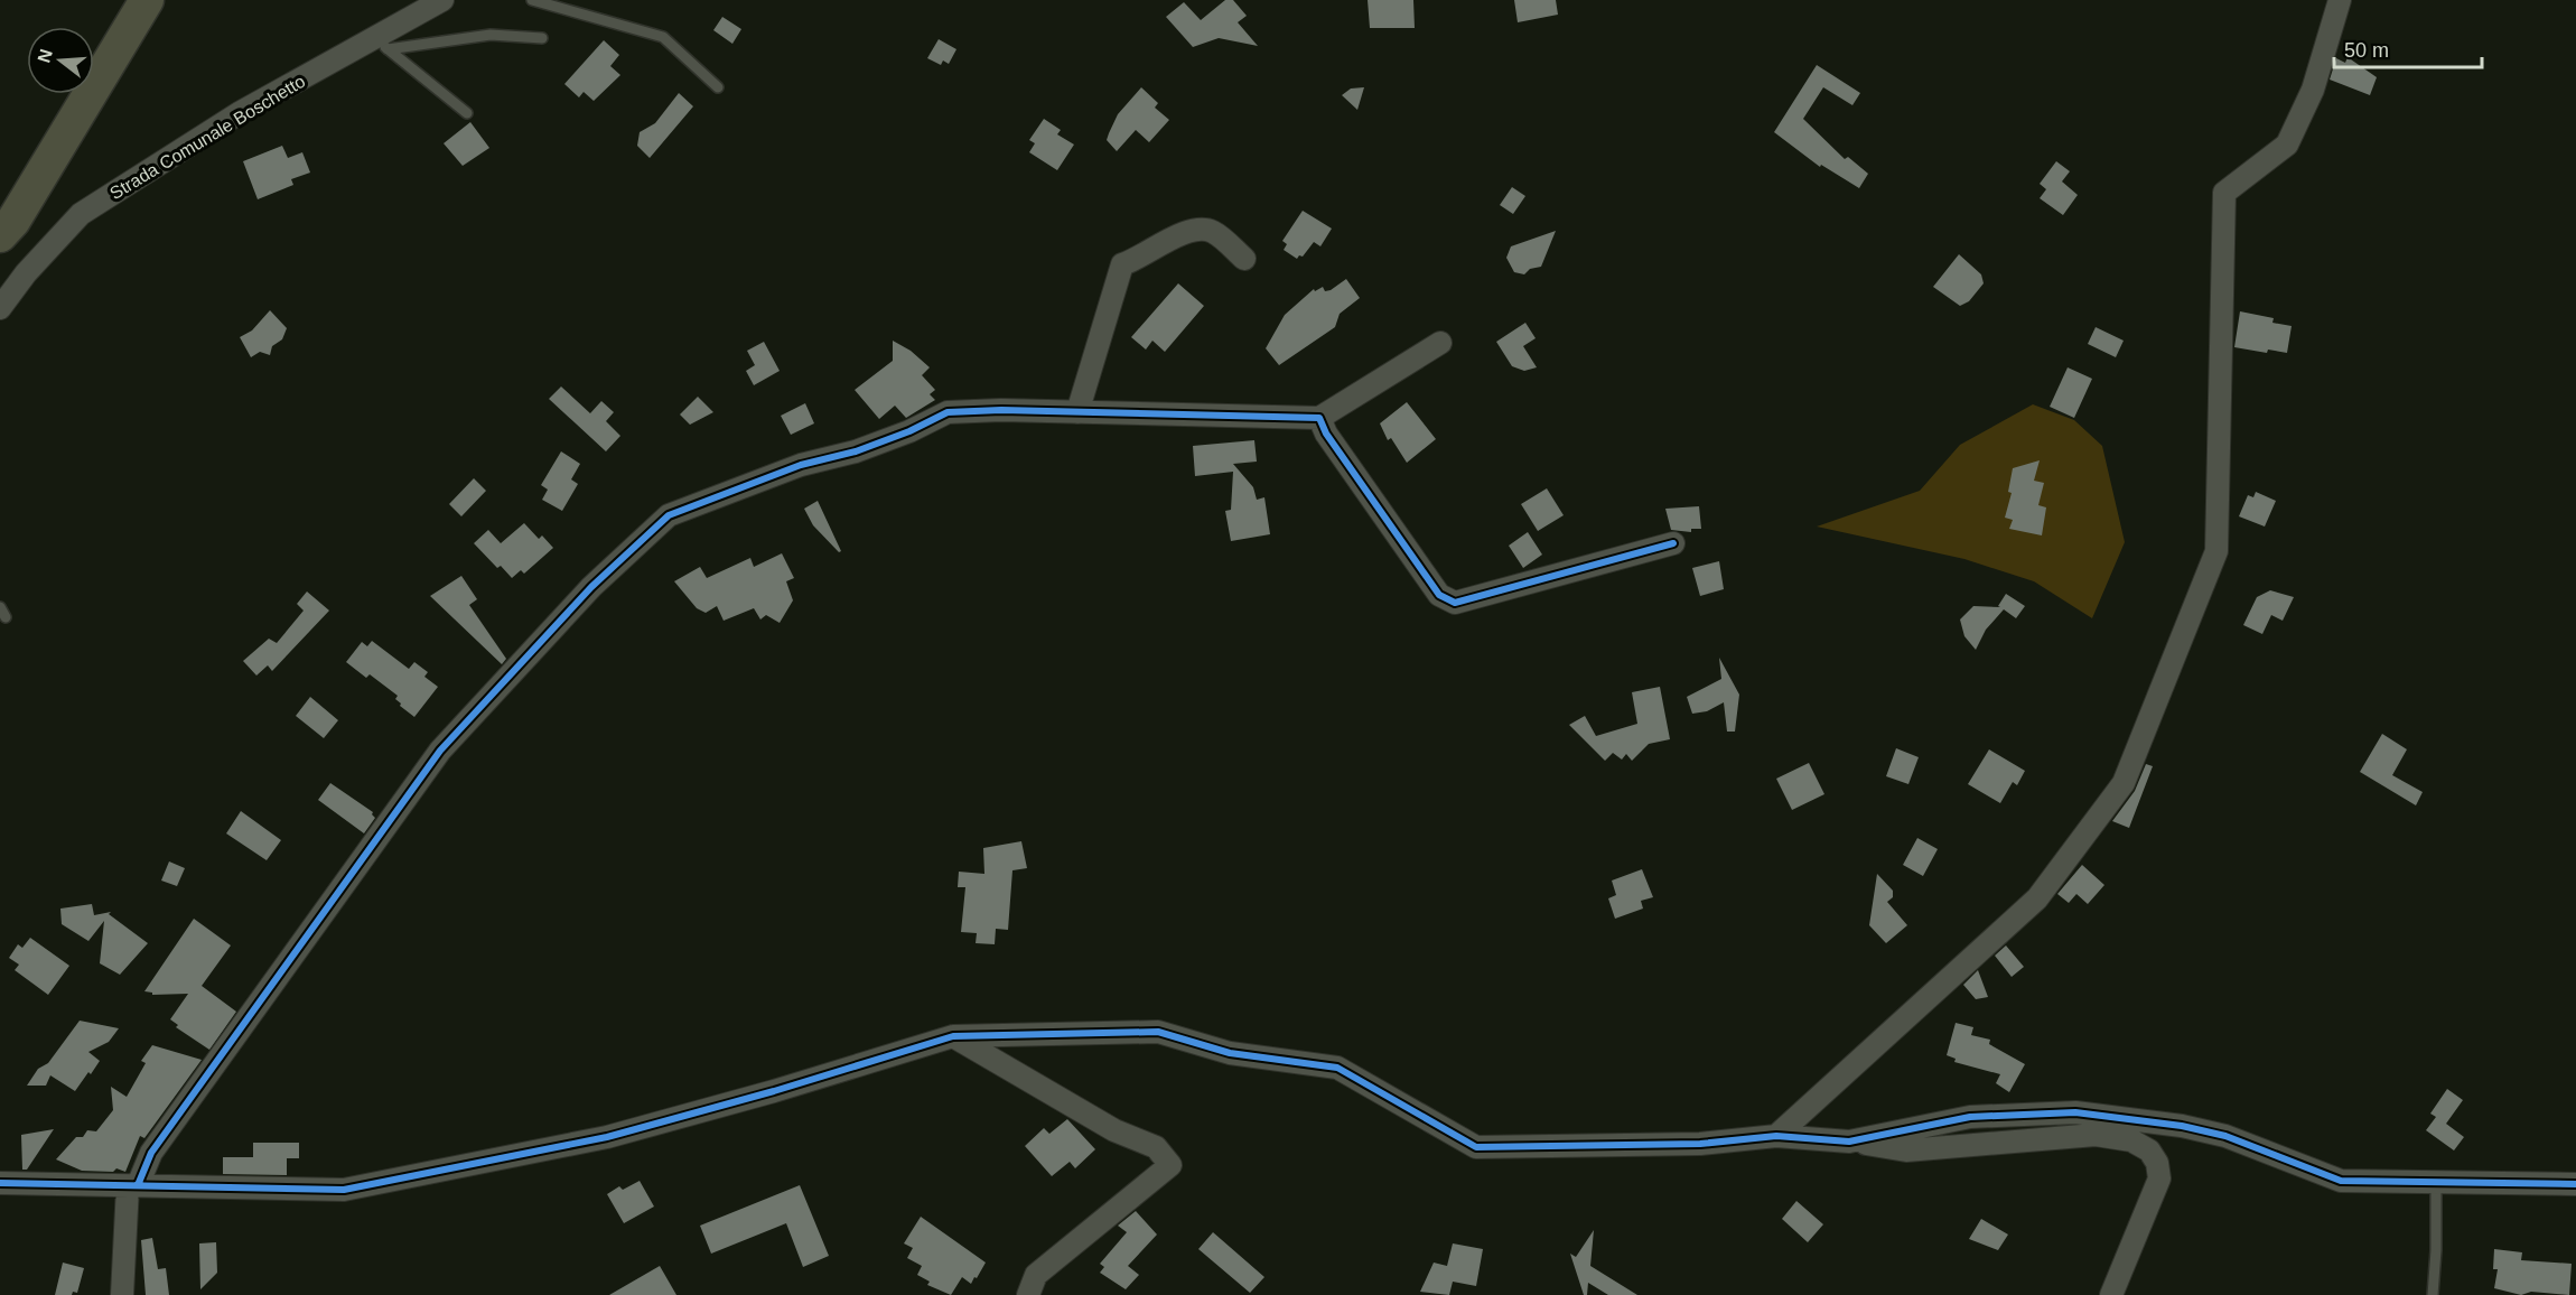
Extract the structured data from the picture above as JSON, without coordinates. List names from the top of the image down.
{
  "streets": {
    "street": ["Strada Comunale Boschetto"]
  },
  "scale_bar": "50 m",
  "north": "left"
}
